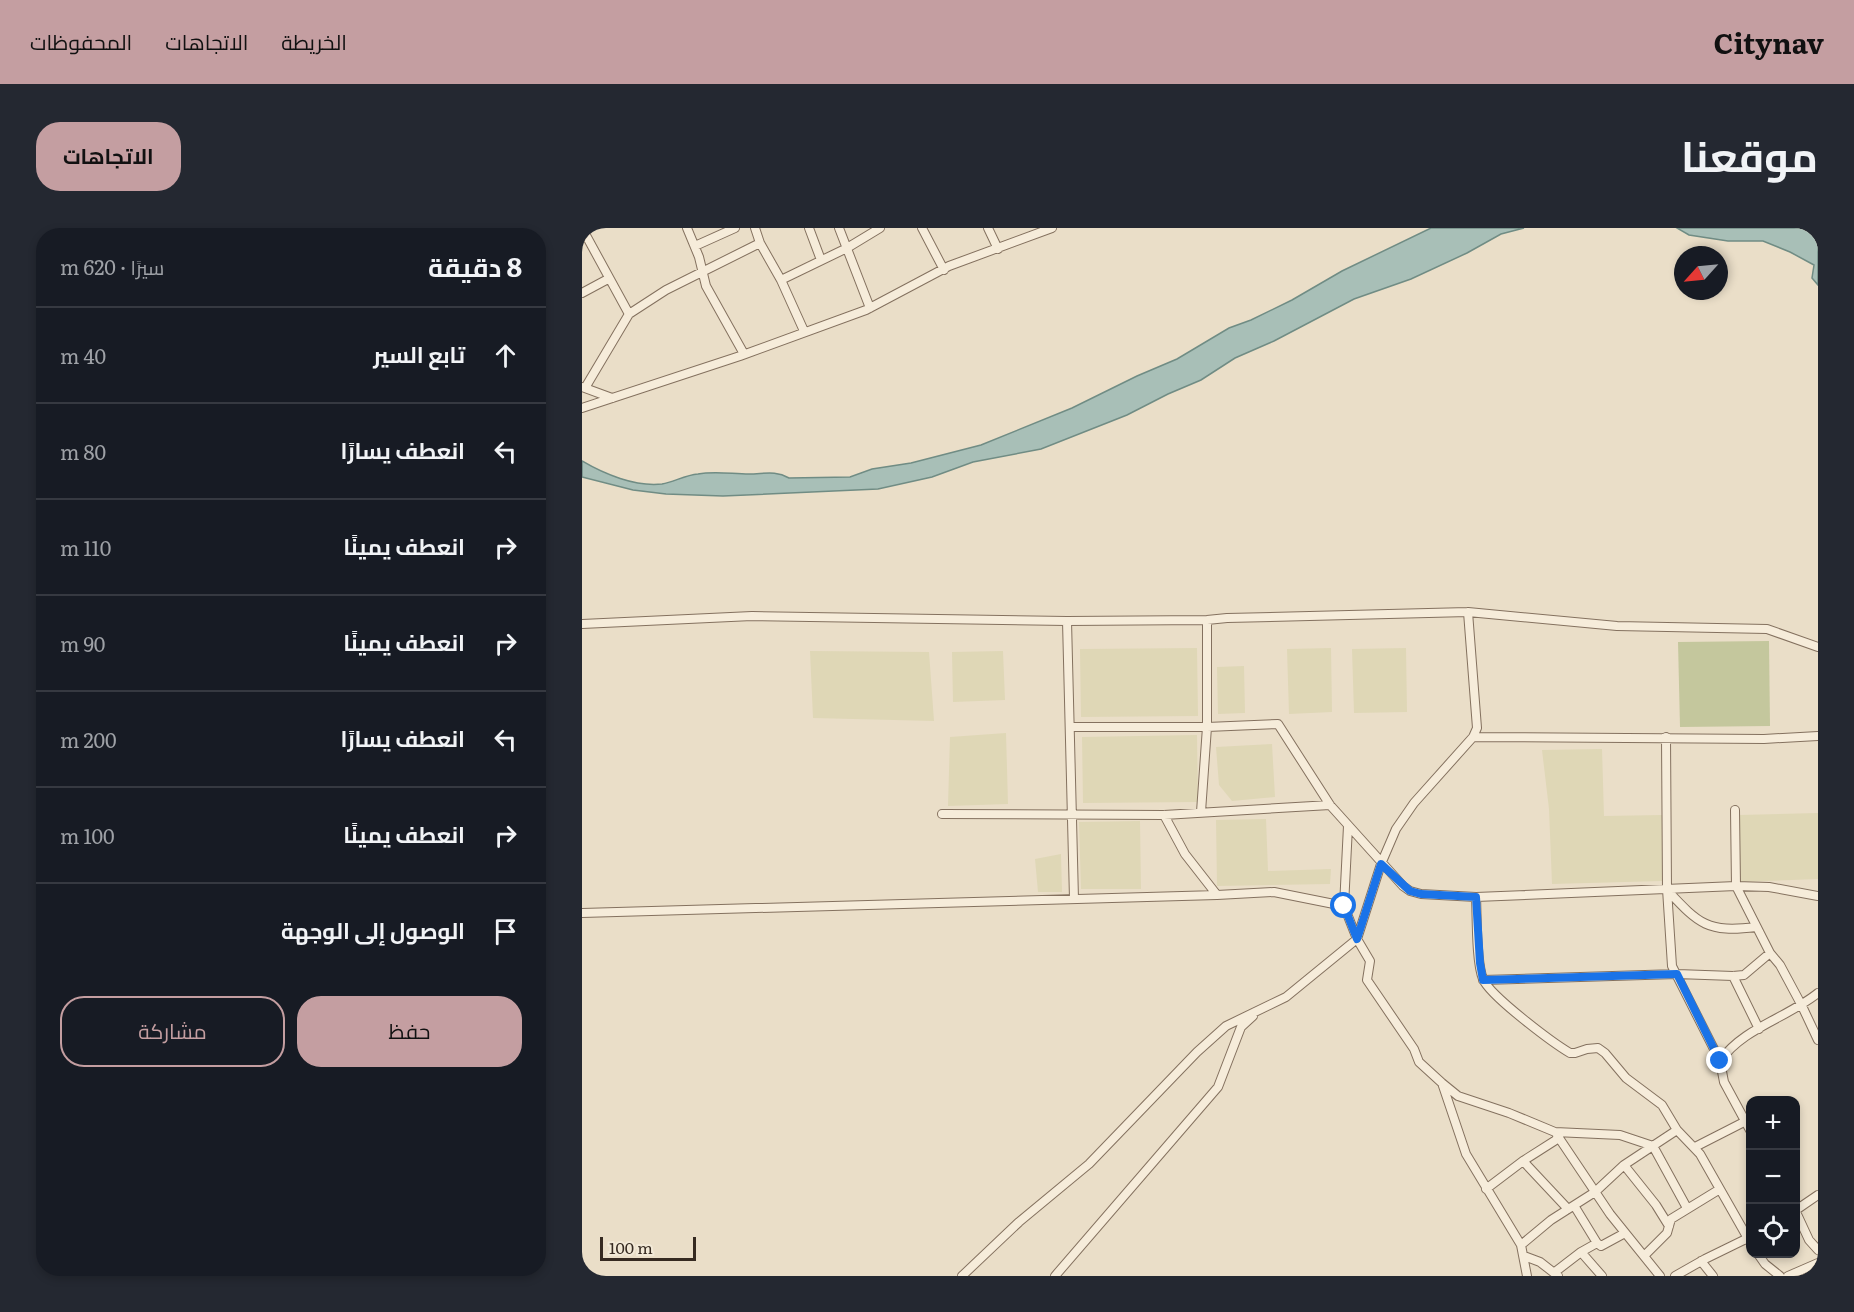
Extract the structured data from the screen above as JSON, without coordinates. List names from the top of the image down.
{
  "scale_bar": "100 m",
  "north": "bottom left",
  "page": {
    "header": "Citynav",
    "nav": ["الخريطة", "الاتجاهات", "المحفوظات"],
    "title": "موقعنا",
    "buttons": [
      "الاتجاهات",
      ["حفظ", "مشاركة"]
    ],
    "heading": ["8 دقيقة", "سيرًا · 620 m"],
    "list": [
      ["تابع السير", "40 m"],
      ["انعطف يسارًا", "80 m"],
      ["انعطف يمينًا", "110 m"],
      ["انعطف يمينًا", "90 m"],
      ["انعطف يسارًا", "200 m"],
      ["انعطف يمينًا", "100 m"],
      "الوصول إلى الوجهة"
    ],
    "map_buttons": ["+", "−"],
    "scale": "100 m"
  }
}
